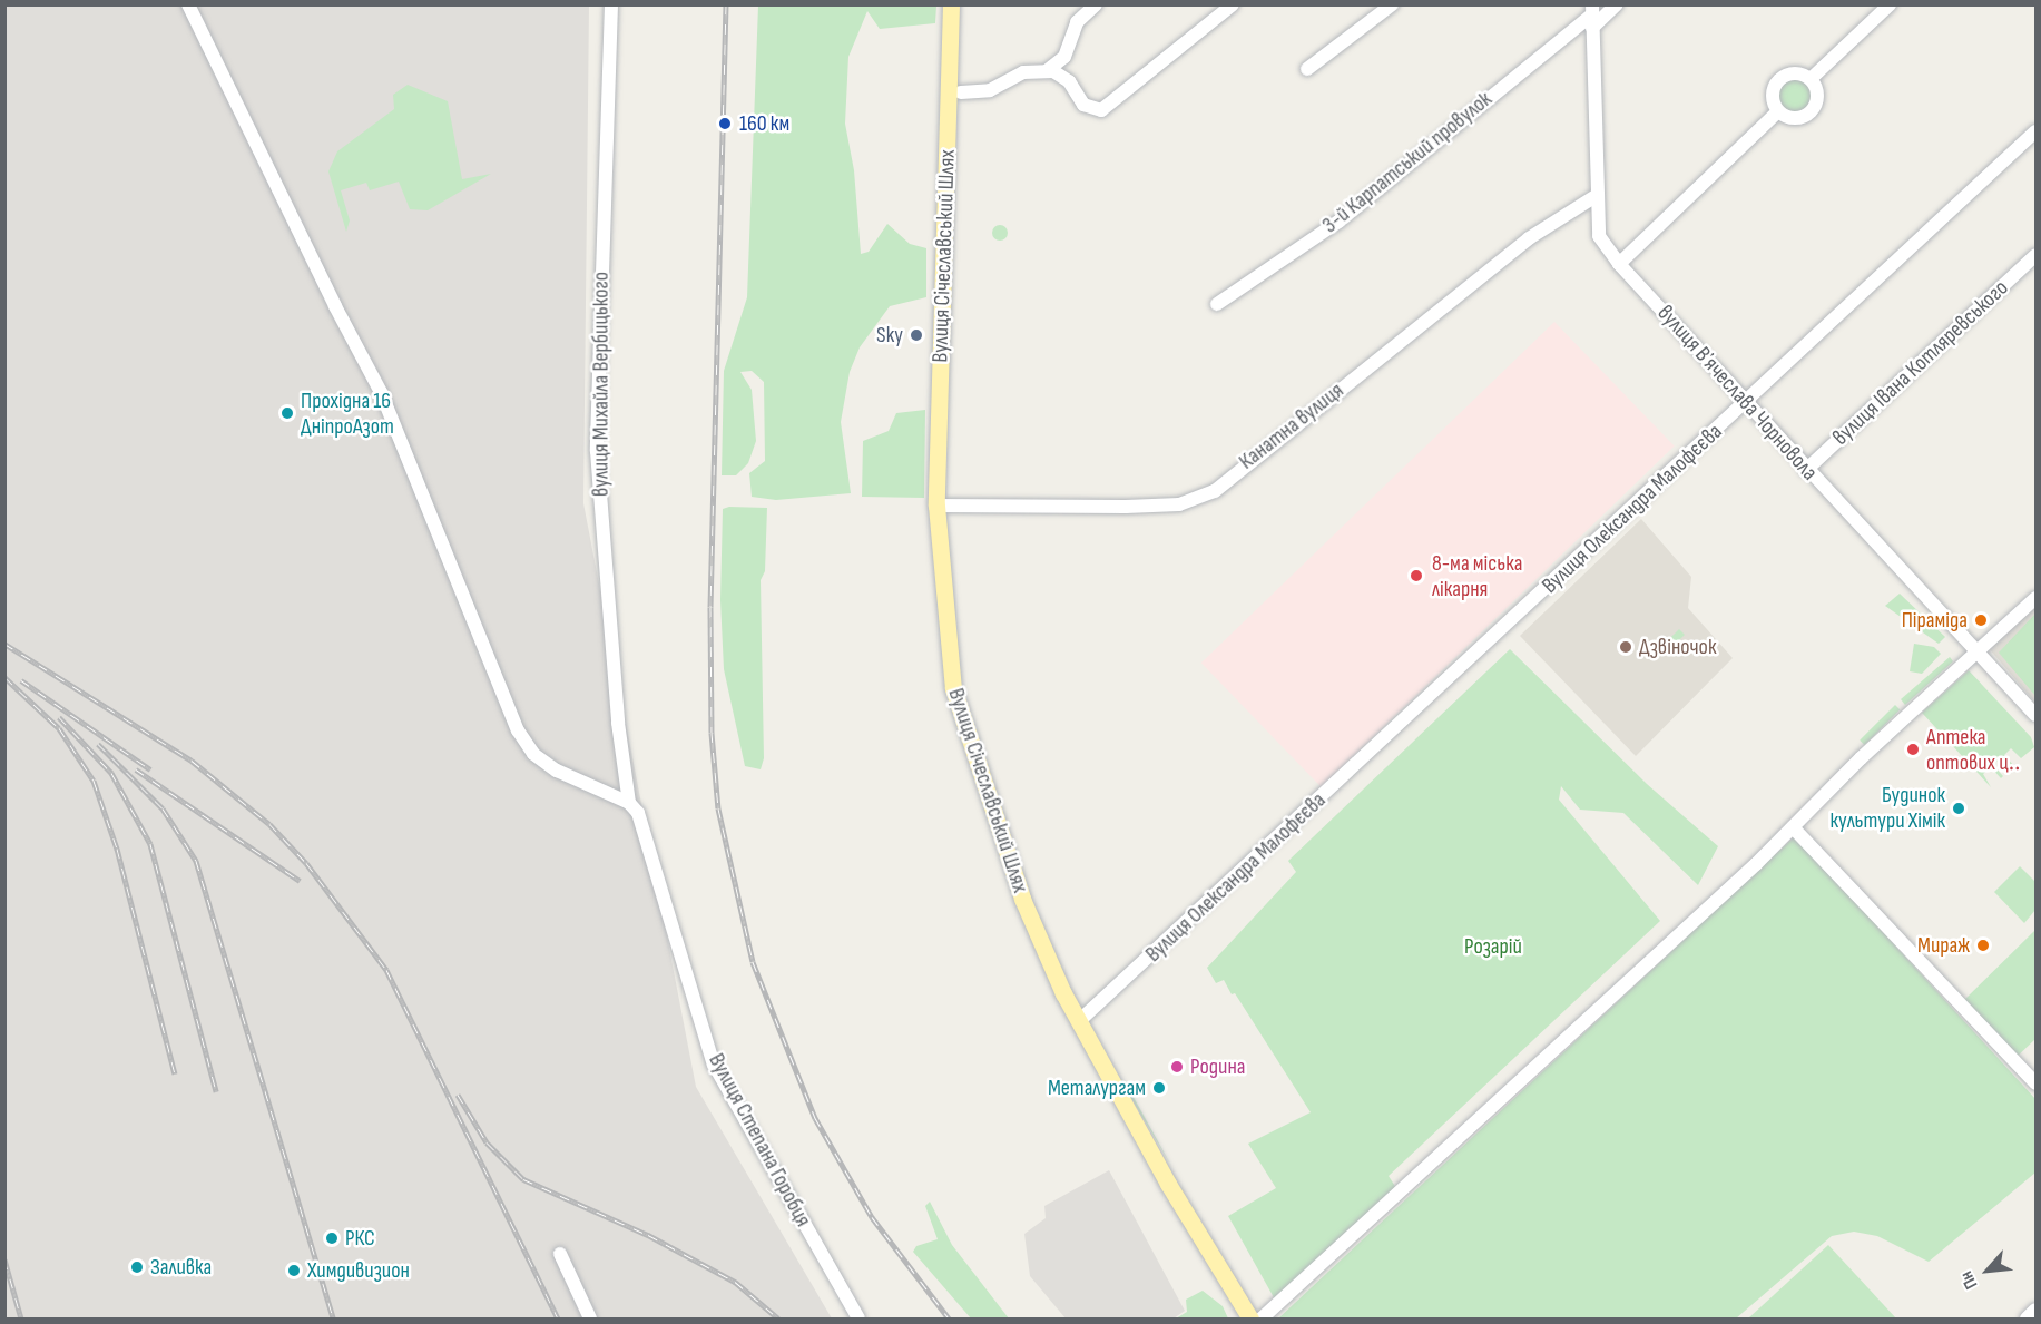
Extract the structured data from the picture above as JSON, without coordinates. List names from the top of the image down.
{
  "streets": {
    "main road": ["Вулиця Січеславський Шлях"],
    "street": [
      "3-й Карпатський провулок",
      "вулиця Івана Котляревського",
      "вулиця Михайла Вербицького",
      "вулиця Вʼячеслава Чорновола",
      "Канатна вулиця",
      "Вулиця Олександра Малофєєва",
      "Вулиця Степана Горобця"
    ]
  },
  "crossings": [
    ["3-й Карпатський провулок", "вулиця Вʼячеслава Чорновола"],
    ["Вулиця Січеславський Шлях", "Канатна вулиця"],
    ["Вулиця Січеславський Шлях", "Вулиця Олександра Малофєєва"],
    ["вулиця Івана Котляревського", "вулиця Вʼячеслава Чорновола"],
    ["вулиця Михайла Вербицького", "Вулиця Степана Горобця"],
    ["вулиця Вʼячеслава Чорновола", "Канатна вулиця"],
    ["вулиця Вʼячеслава Чорновола", "Вулиця Олександра Малофєєва"]
  ],
  "parks": ["Розарій"],
  "places": [
    "160 км",
    "Sky",
    "Прохідна 16 ДніпроАзот",
    "8-ма міська лікарня",
    "Піраміда",
    "Дзвіночок",
    "Аптека оптових ц‥",
    "Будинок культури Хімік",
    "Мираж",
    "Родина",
    "Металургам",
    "РКС",
    "Заливка",
    "Химдивизион"
  ],
  "north": "bottom left"
}
